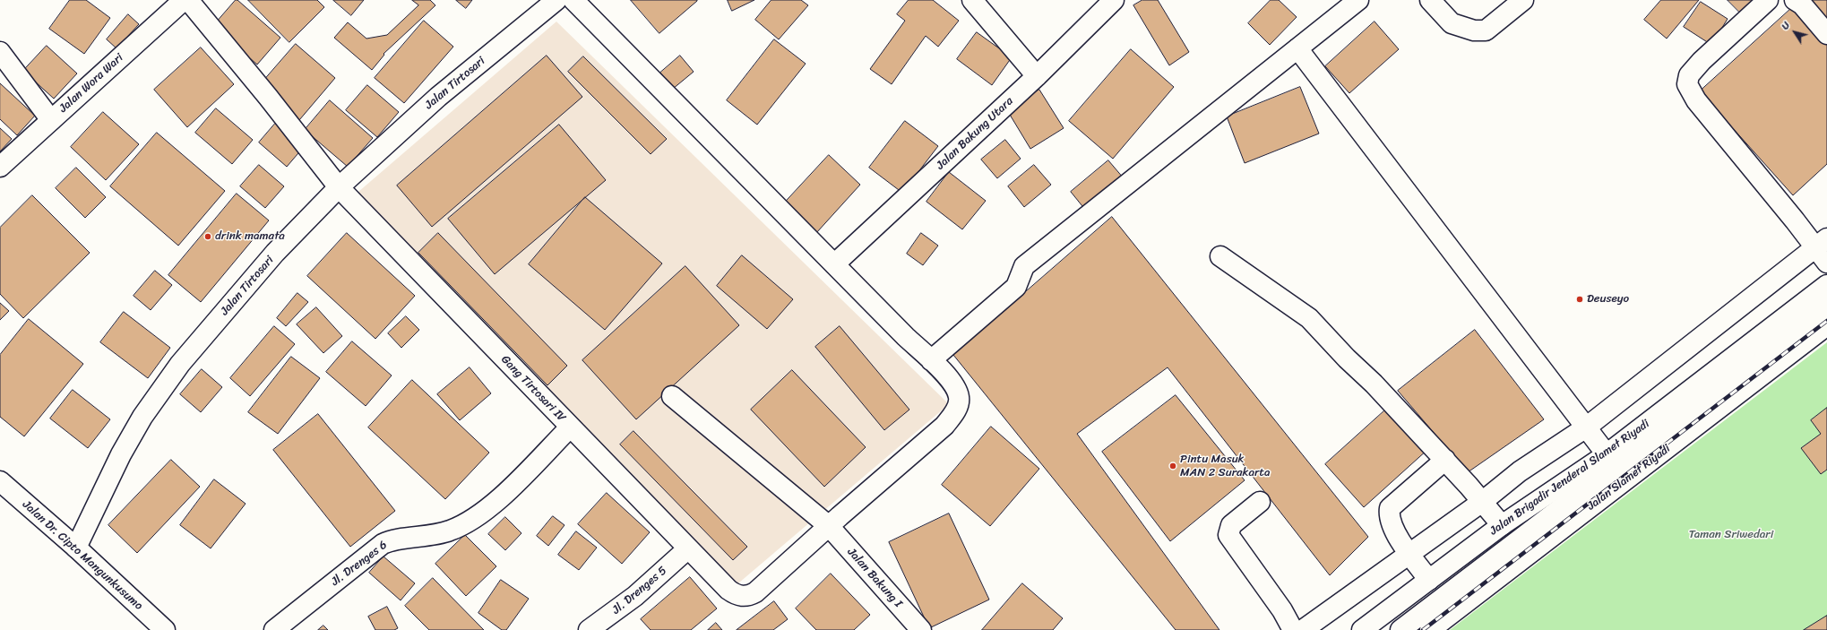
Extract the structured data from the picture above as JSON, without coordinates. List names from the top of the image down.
{
  "streets": {
    "street": [
      "Jalan Wora Wari",
      "Jalan Tirtosari",
      "Jalan Bakung Utara",
      "Gang Tirtosari IV",
      "Jalan Brigadir Jenderal Slamet Riyadi",
      "Jalan Slamet Riyadi",
      "Jalan Dr. Cipto Mangunkusumo",
      "Jl. Drenges 6",
      "Jalan Bakung I",
      "Jl. Drenges 5"
    ]
  },
  "crossings": [
    ["Jalan Tirtosari", "Gang Tirtosari IV"],
    ["Jalan Tirtosari", "Jalan Dr. Cipto Mangunkusumo"],
    ["Gang Tirtosari IV", "Jl. Drenges 6"],
    ["Gang Tirtosari IV", "Jalan Bakung I"],
    ["Gang Tirtosari IV", "Jl. Drenges 5"]
  ],
  "parks": ["Taman Sriwedari"],
  "places": ["drink mamata", "Deuseyo", "Pintu Masuk MAN 2 Surakarta"],
  "north": "top left"
}
